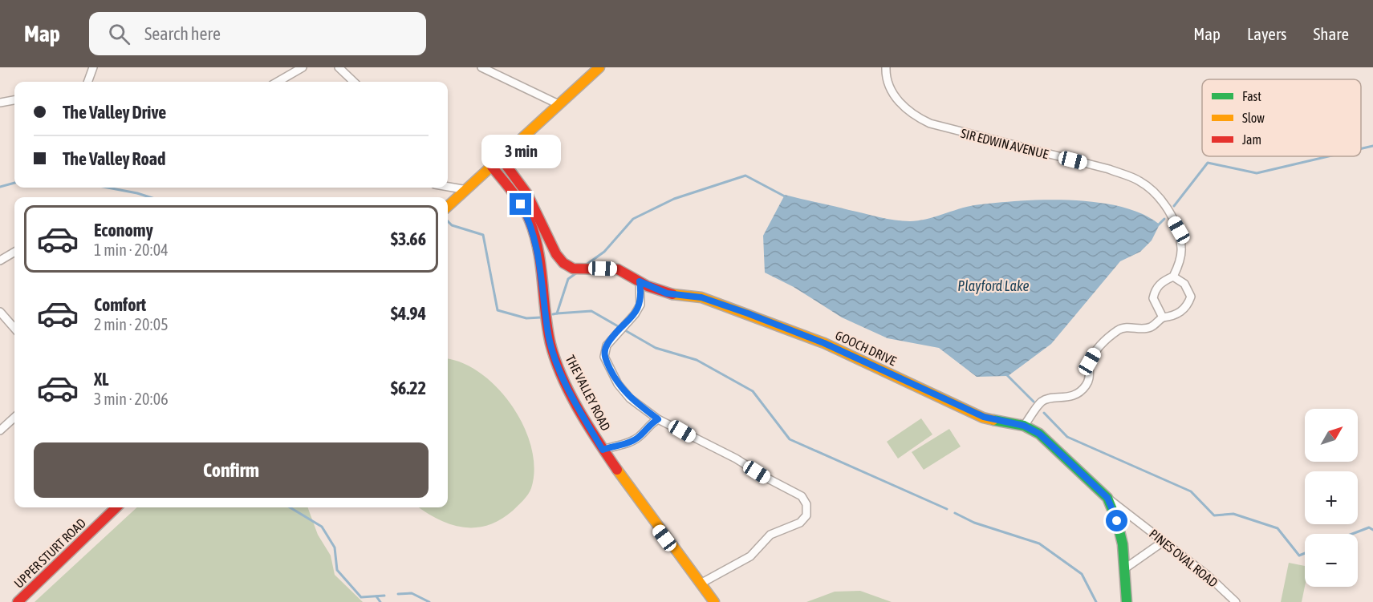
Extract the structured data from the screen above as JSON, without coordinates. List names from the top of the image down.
{
  "streets": {
    "street": [
      "SIR EDWIN AVENUE",
      "GOOCH DRIVE",
      "THE VALLEY ROAD",
      "UPPER STURT ROAD",
      "PINES OVAL ROAD"
    ]
  },
  "crossings": [
    ["GOOCH DRIVE", "PINES OVAL ROAD"]
  ],
  "water": ["Playford Lake"],
  "legend": ["Fast", "Slow", "Jam"],
  "north": "top right",
  "page": {
    "header": "Map",
    "search": "Search here",
    "nav": ["Map", "Layers", "Share"],
    "banner": ["The Valley Drive", "The Valley Road"],
    "bubble": "3 min",
    "list": [
      {
        "name": "Economy",
        "note": "1 min · 20:04",
        "value": "$3.66"
      },
      {
        "name": "Comfort",
        "note": "2 min · 20:05",
        "value": "$4.94"
      },
      {
        "name": "XL",
        "note": "3 min · 20:06",
        "value": "$6.22"
      }
    ],
    "map_buttons": ["+", "−"],
    "buttons": "Confirm"
  }
}
